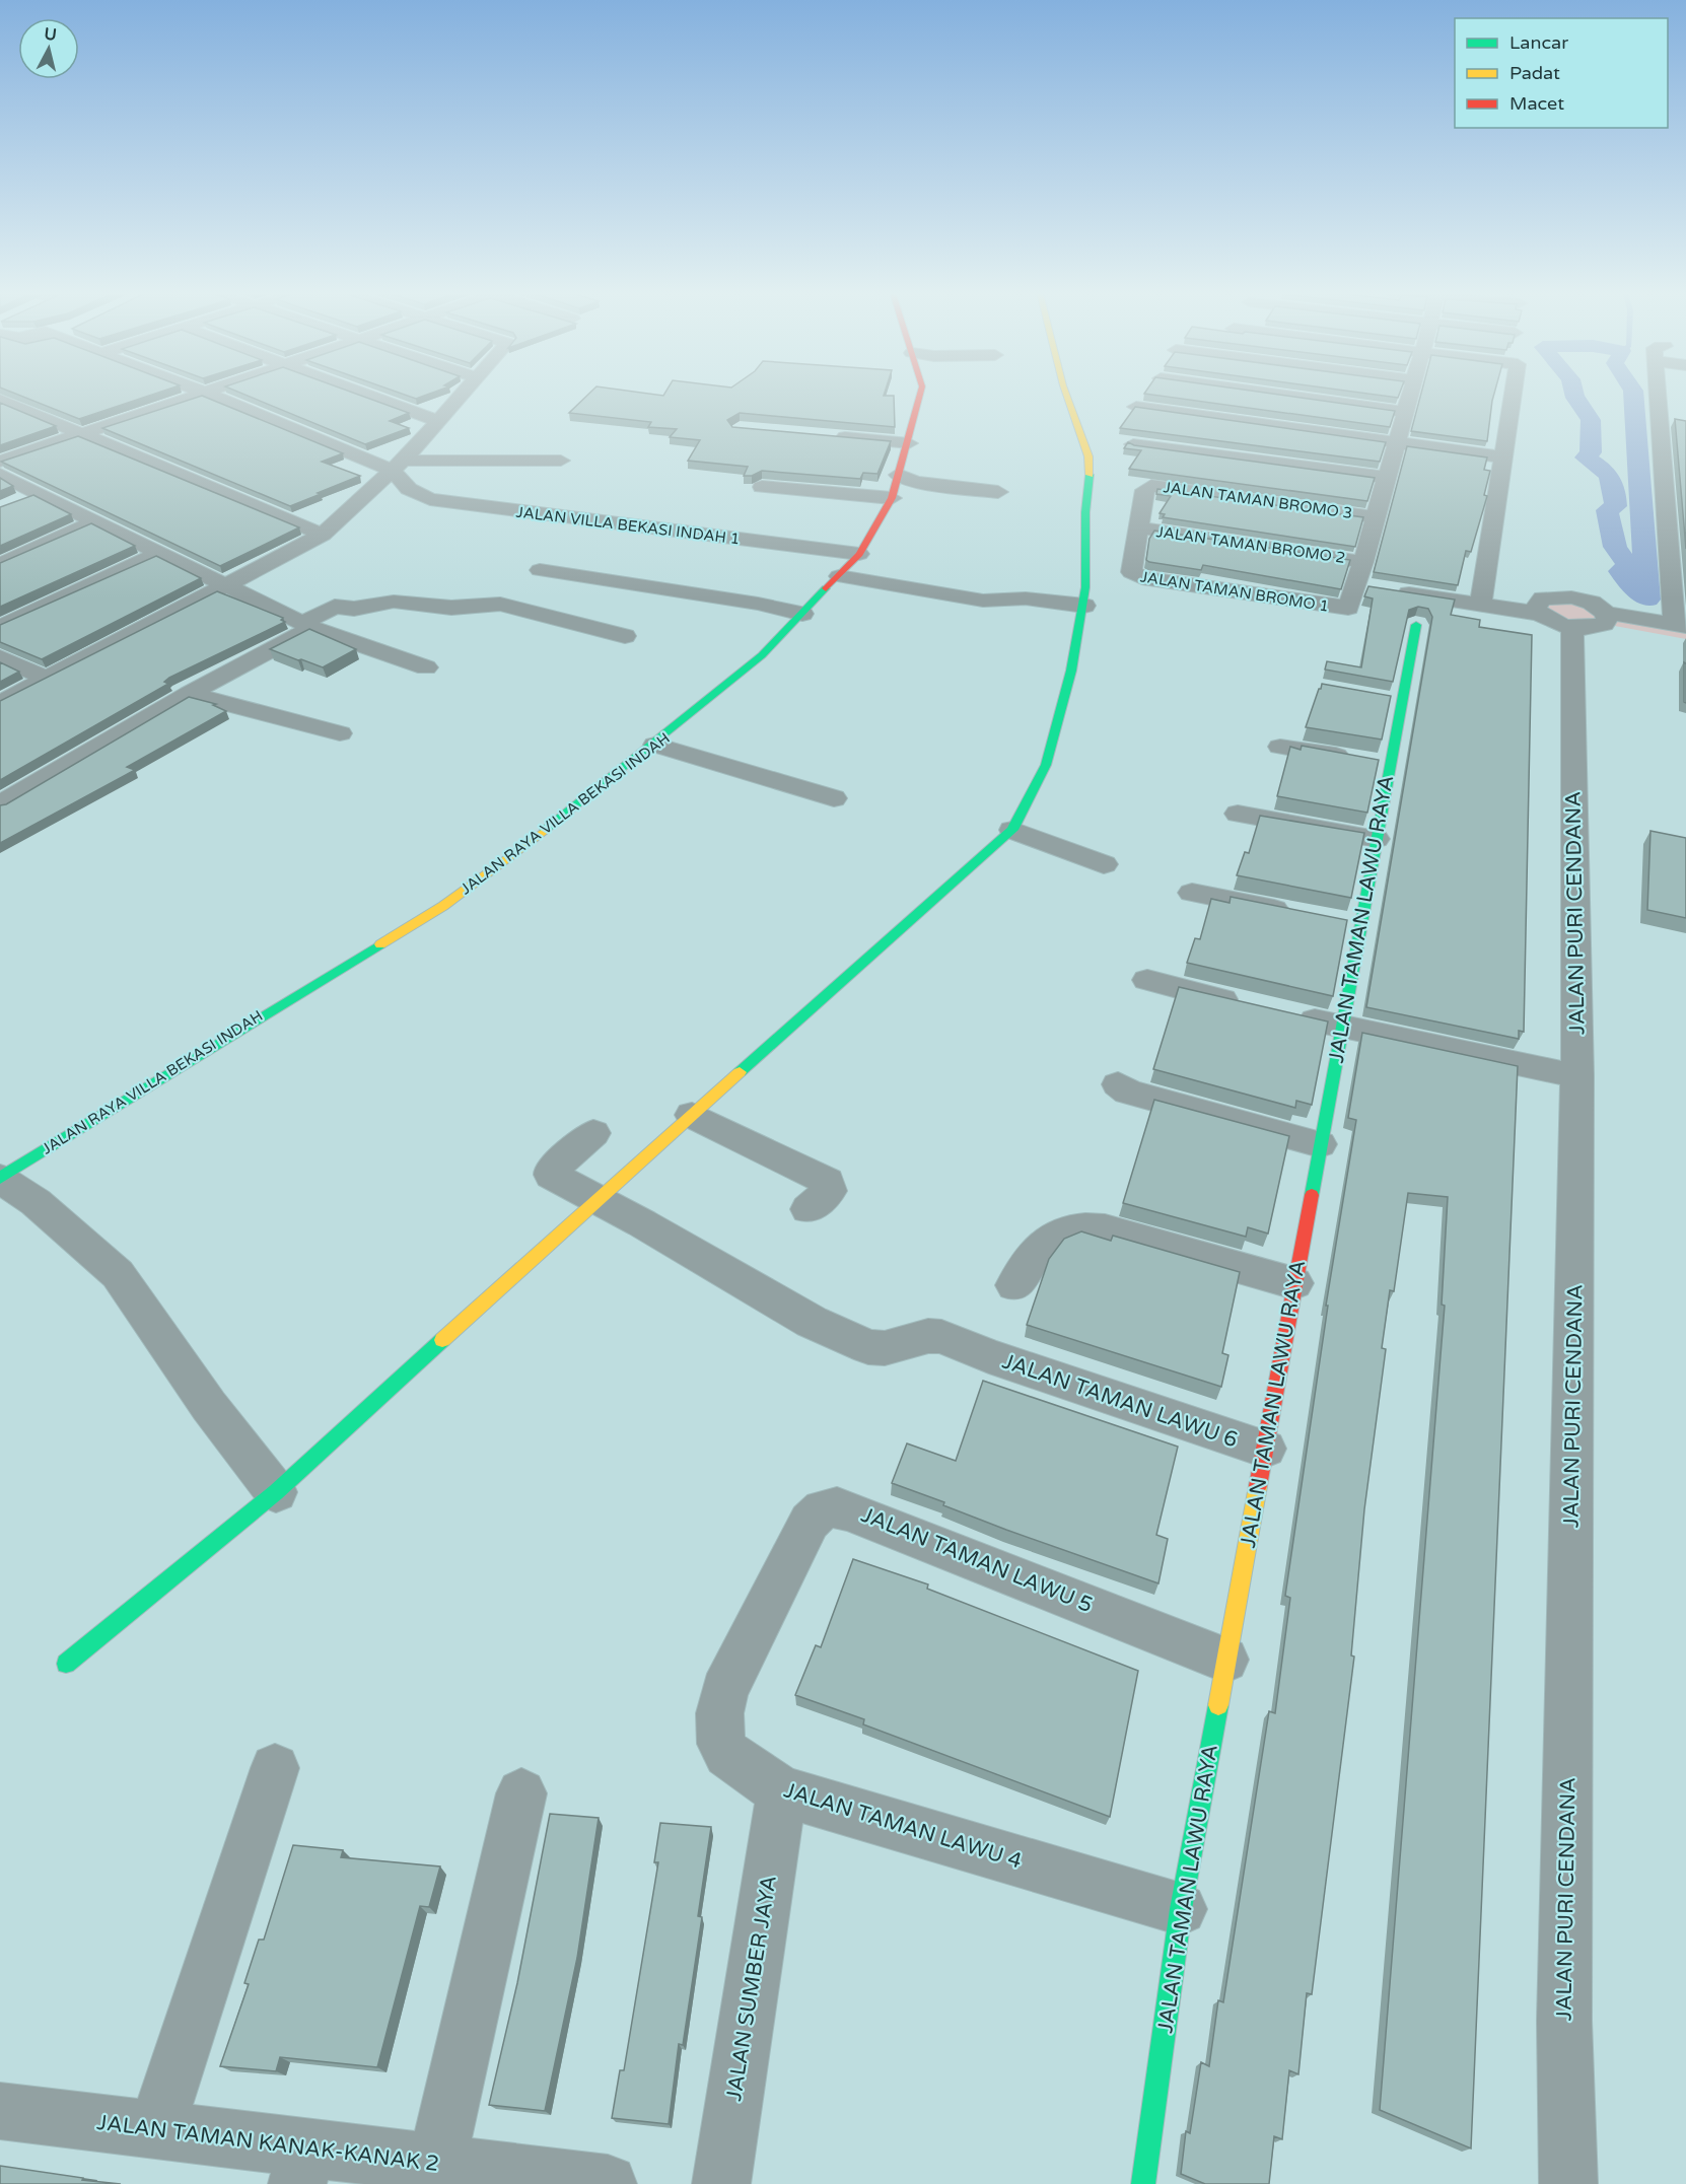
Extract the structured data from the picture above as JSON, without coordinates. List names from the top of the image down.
{
  "streets": {
    "street": [
      "JALAN TAMAN BROMO 3",
      "JALAN VILLA BEKASI INDAH 1",
      "JALAN TAMAN BROMO 2",
      "JALAN TAMAN BROMO 1",
      "JALAN RAYA VILLA BEKASI INDAH",
      "JALAN PURI CENDANA",
      "JALAN TAMAN LAWU RAYA",
      "JALAN TAMAN LAWU 6",
      "JALAN TAMAN LAWU 5",
      "JALAN TAMAN LAWU 4",
      "JALAN SUMBER JAYA",
      "JALAN TAMAN KANAK-KANAK 2"
    ]
  },
  "crossings": [
    ["JALAN TAMAN BROMO 3", "JALAN TAMAN BROMO 2"],
    ["JALAN TAMAN BROMO 3", "JALAN TAMAN BROMO 1"],
    ["JALAN VILLA BEKASI INDAH 1", "JALAN RAYA VILLA BEKASI INDAH"],
    ["JALAN TAMAN BROMO 2", "JALAN TAMAN BROMO 1"],
    ["JALAN TAMAN BROMO 2", "JALAN PURI CENDANA"],
    ["JALAN TAMAN LAWU RAYA", "JALAN TAMAN LAWU 6"],
    ["JALAN TAMAN LAWU RAYA", "JALAN TAMAN LAWU 5"],
    ["JALAN TAMAN LAWU RAYA", "JALAN TAMAN LAWU 4"],
    ["JALAN TAMAN LAWU 5", "JALAN TAMAN LAWU 4"],
    ["JALAN TAMAN LAWU 4", "JALAN SUMBER JAYA"]
  ],
  "legend": ["Lancar", "Padat", "Macet"],
  "north": "top"
}
